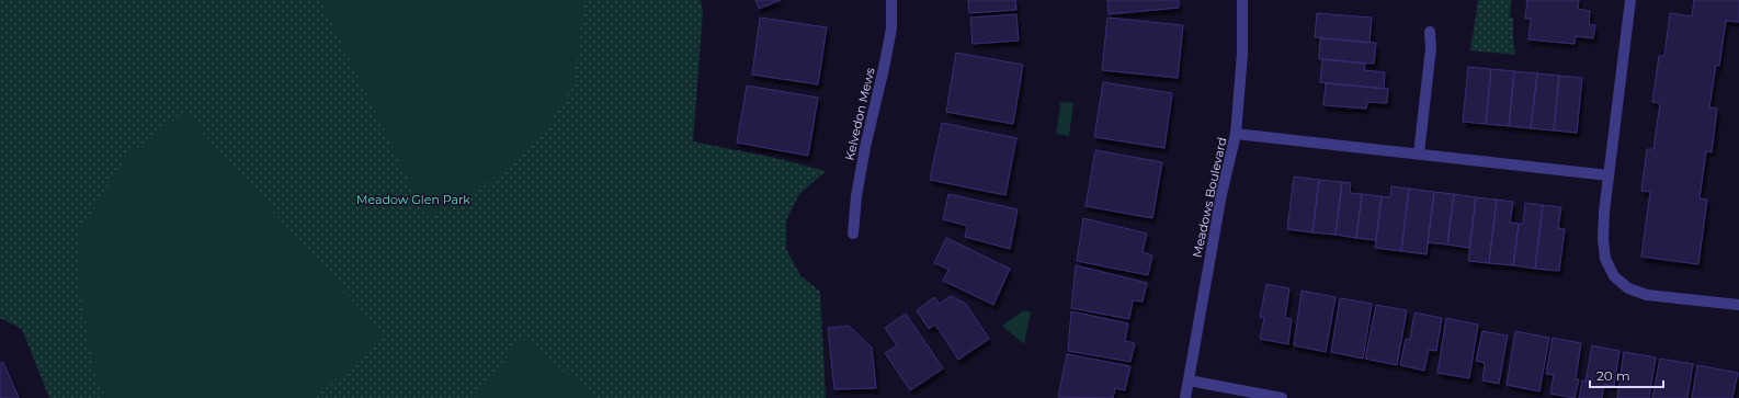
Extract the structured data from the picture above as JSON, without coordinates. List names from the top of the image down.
{
  "streets": {
    "street": ["Kelvedon Mews", "Meadows Boulevard"]
  },
  "parks": ["Meadow Glen Park"],
  "scale_bar": "20 m"
}
